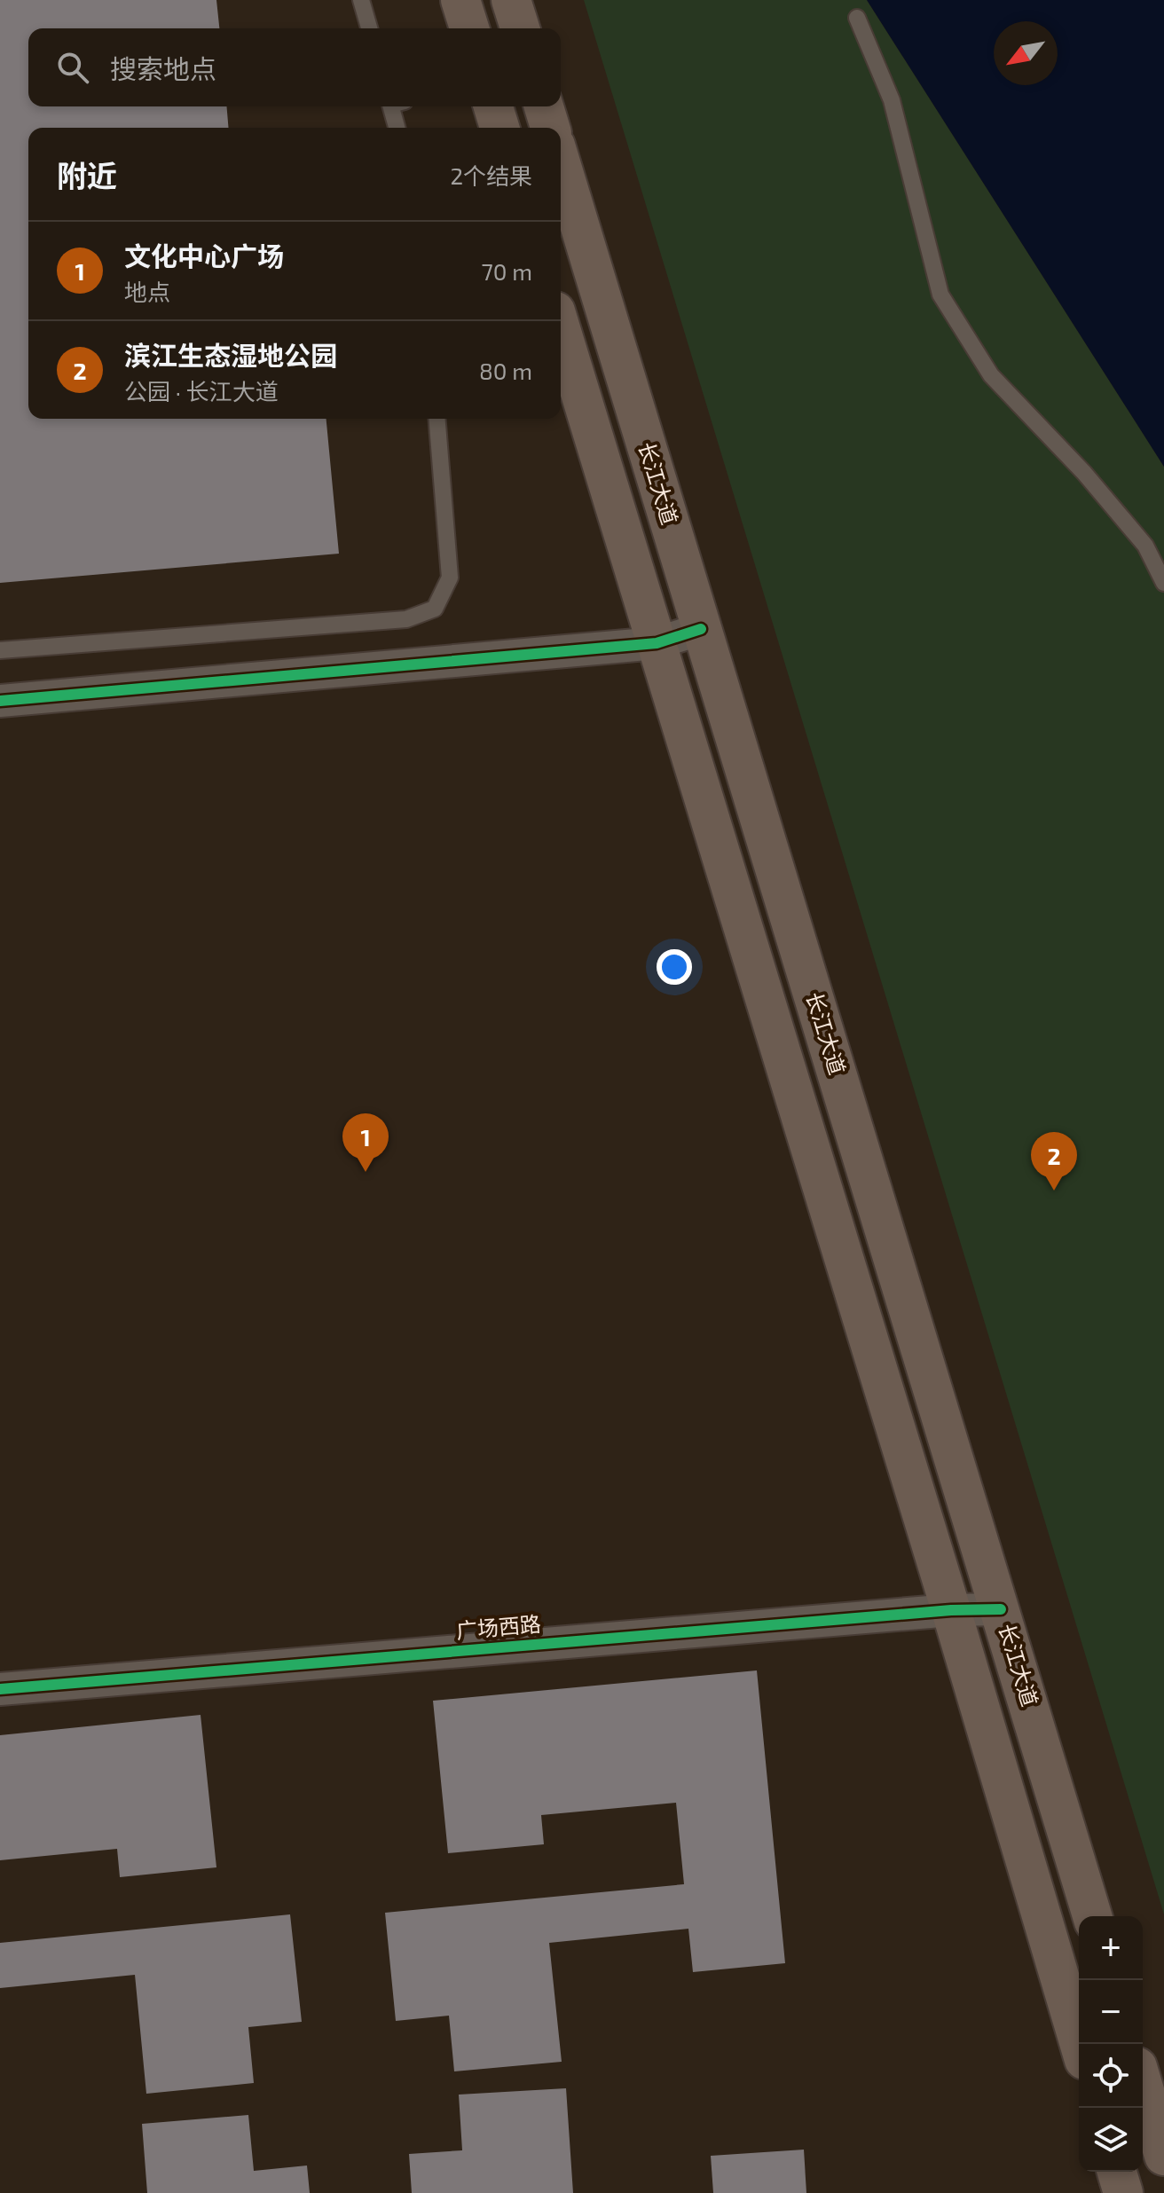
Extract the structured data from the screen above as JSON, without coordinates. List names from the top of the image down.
{
  "streets": {
    "highway": ["长江大道"],
    "street": ["广场西路"]
  },
  "crossings": [
    ["长江大道", "广场西路"]
  ],
  "north": "bottom left",
  "page": {
    "search": "搜索地点",
    "heading": ["附近", "2个结果"],
    "list": [
      {
        "mark": "1",
        "name": "文化中心广场",
        "note": "地点",
        "value": "70 m"
      },
      {
        "mark": "2",
        "name": "滨江生态湿地公园",
        "note": "公园 · 长江大道",
        "value": "80 m"
      }
    ],
    "pins": ["1", "2"],
    "map_buttons": ["+", "−"]
  }
}
